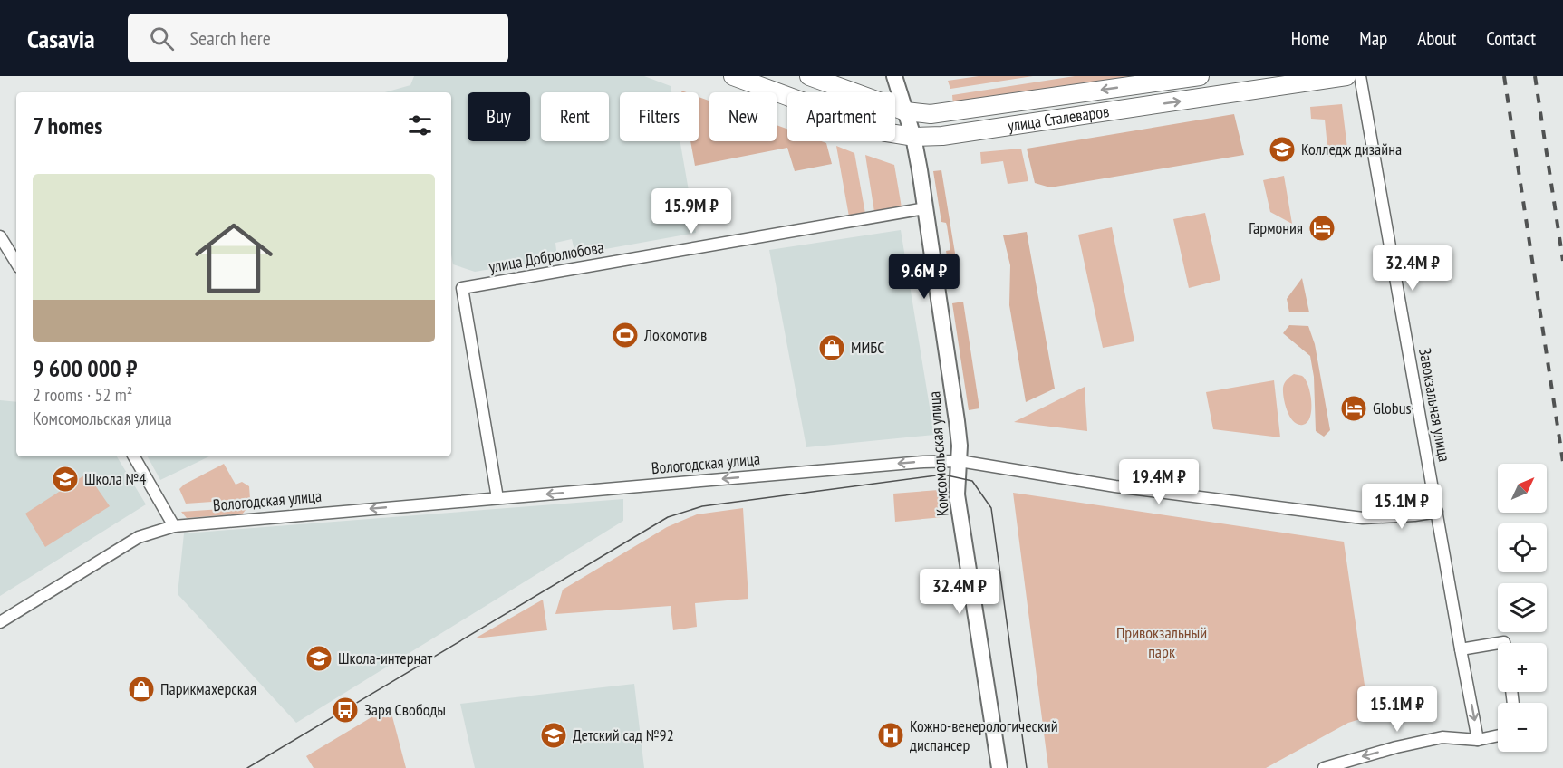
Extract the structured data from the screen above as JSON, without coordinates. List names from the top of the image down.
{
  "streets": {
    "main road": ["улица Сталеваров"],
    "street": [
      "улица Добролюбова",
      "Завокзальная улица",
      "Комсомольская улица",
      "Вологодская улица"
    ]
  },
  "crossings": [
    ["улица Сталеваров", "Комсомольская улица"],
    ["улица Добролюбова", "Комсомольская улица"],
    ["улица Добролюбова", "Вологодская улица"],
    ["Завокзальная улица", "Вологодская улица"],
    ["Комсомольская улица", "Вологодская улица"]
  ],
  "one_way": ["Вологодская улица"],
  "parks": ["Привокзальный парк"],
  "places": {
    "school or university": [
      "Колледж дизайна",
      "Школа №4",
      "Школа-интернат",
      "Детский сад №92"
    ],
    "hotel": ["Гармония", "Globus"],
    "sports": ["Локомотив"],
    "shop": ["МИБС", "Парикмахерская"],
    "bus stop": ["Заря Свободы"],
    "hospital": ["Кожно-венерологический диспансер"]
  },
  "north": "top right",
  "page": {
    "header": "Casavia",
    "search": "Search here",
    "nav": [
      "Home",
      "Map",
      "About",
      "Contact"
    ],
    "chip": [
      "Buy",
      "Rent",
      "Filters",
      "New",
      "Apartment"
    ],
    "heading": "7 homes",
    "list": [
      {
        "name": "9 600 000 ₽",
        "note": "2 rooms · 52 m² · Комсомольская улица"
      }
    ],
    "price": [
      "15.9M ₽",
      "32.4M ₽",
      "9.6M ₽",
      "19.4M ₽",
      "15.1M ₽",
      "32.4M ₽",
      "15.1M ₽"
    ],
    "map_buttons": ["+", "−"]
  }
}
